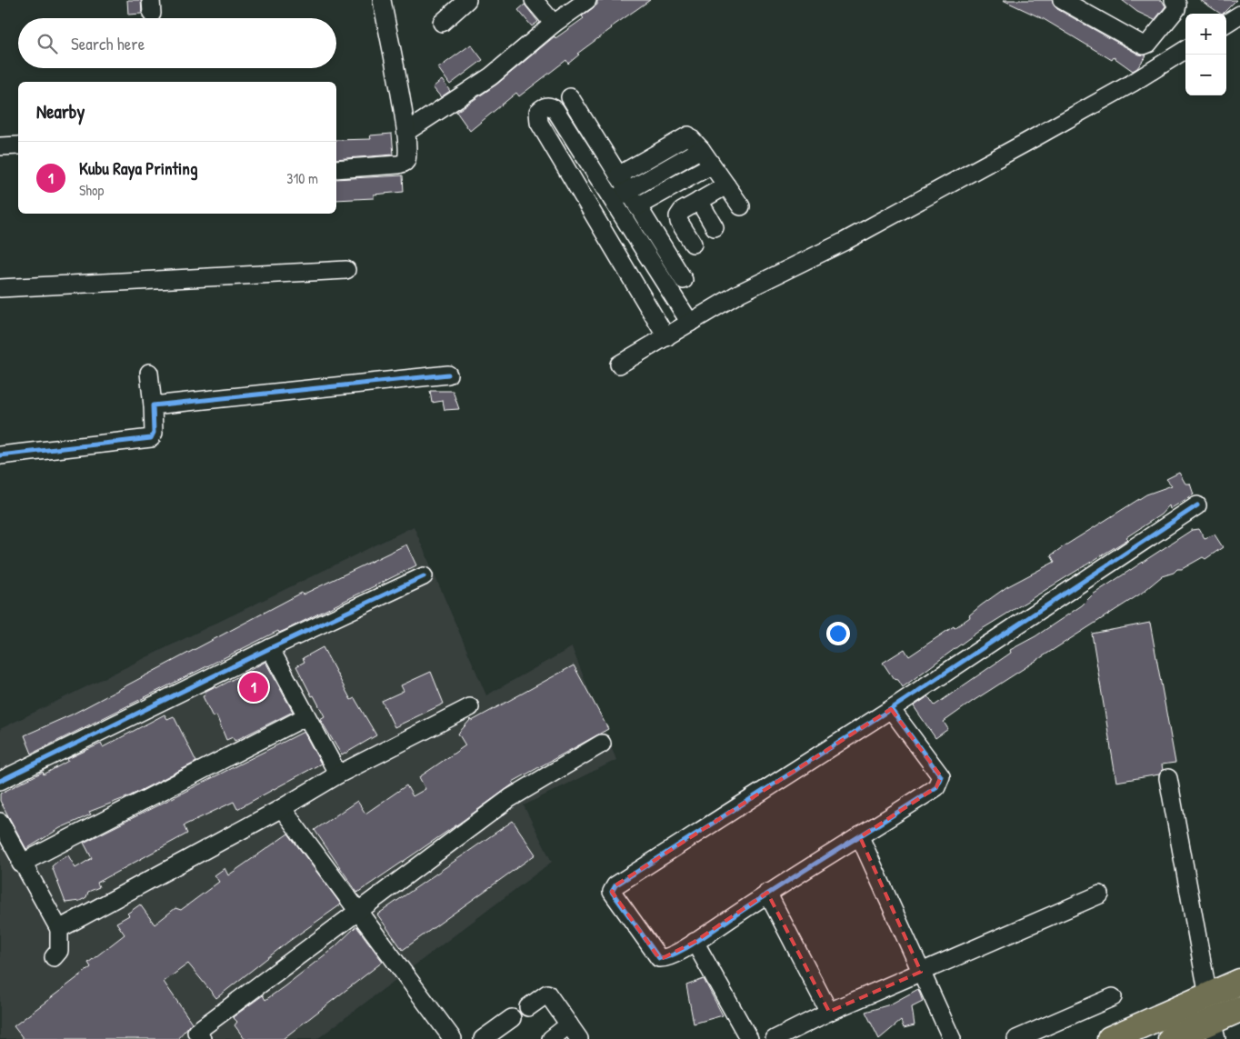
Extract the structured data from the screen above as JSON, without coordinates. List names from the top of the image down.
{
  "page": {
    "map_buttons": ["+", "−"],
    "search": "Search here",
    "heading": "Nearby",
    "list": [
      {
        "mark": "1",
        "name": "Kubu Raya Printing",
        "note": "Shop",
        "value": "310 m"
      }
    ],
    "pins": "1"
  }
}
